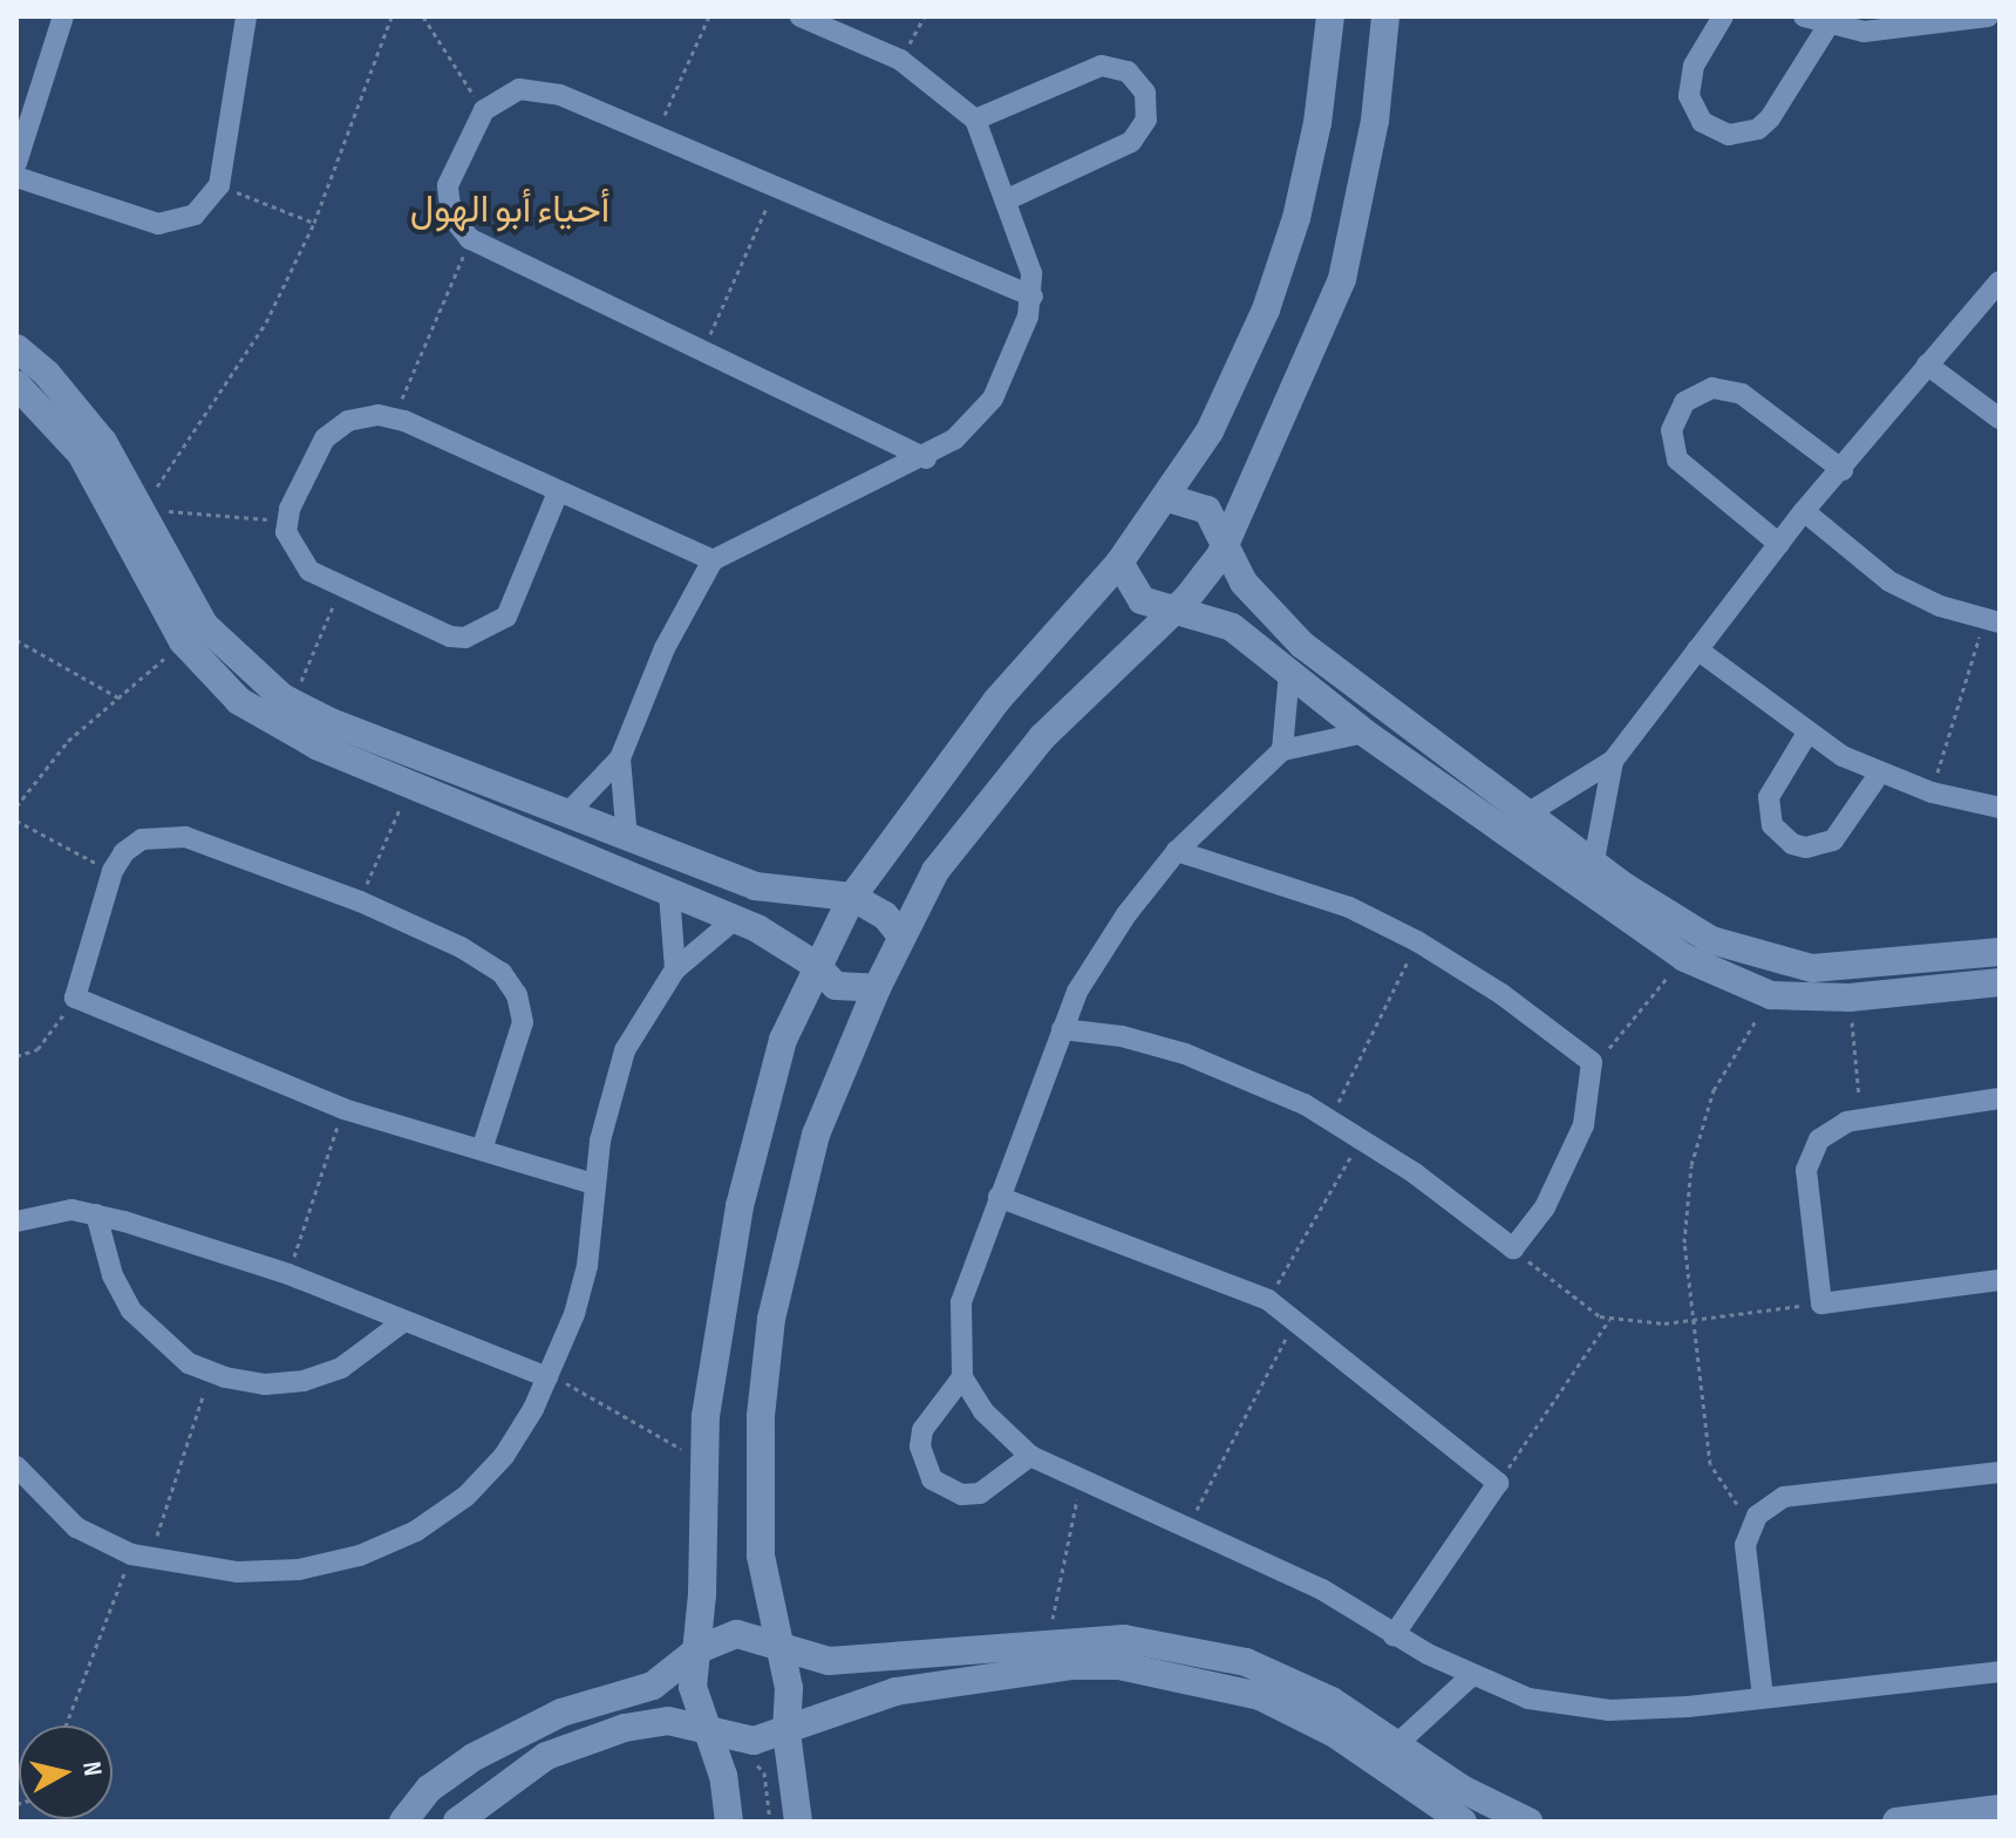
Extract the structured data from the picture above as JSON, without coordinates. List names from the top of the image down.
{
  "districts": ["أحياء أبو الهول"],
  "north": "right"
}
